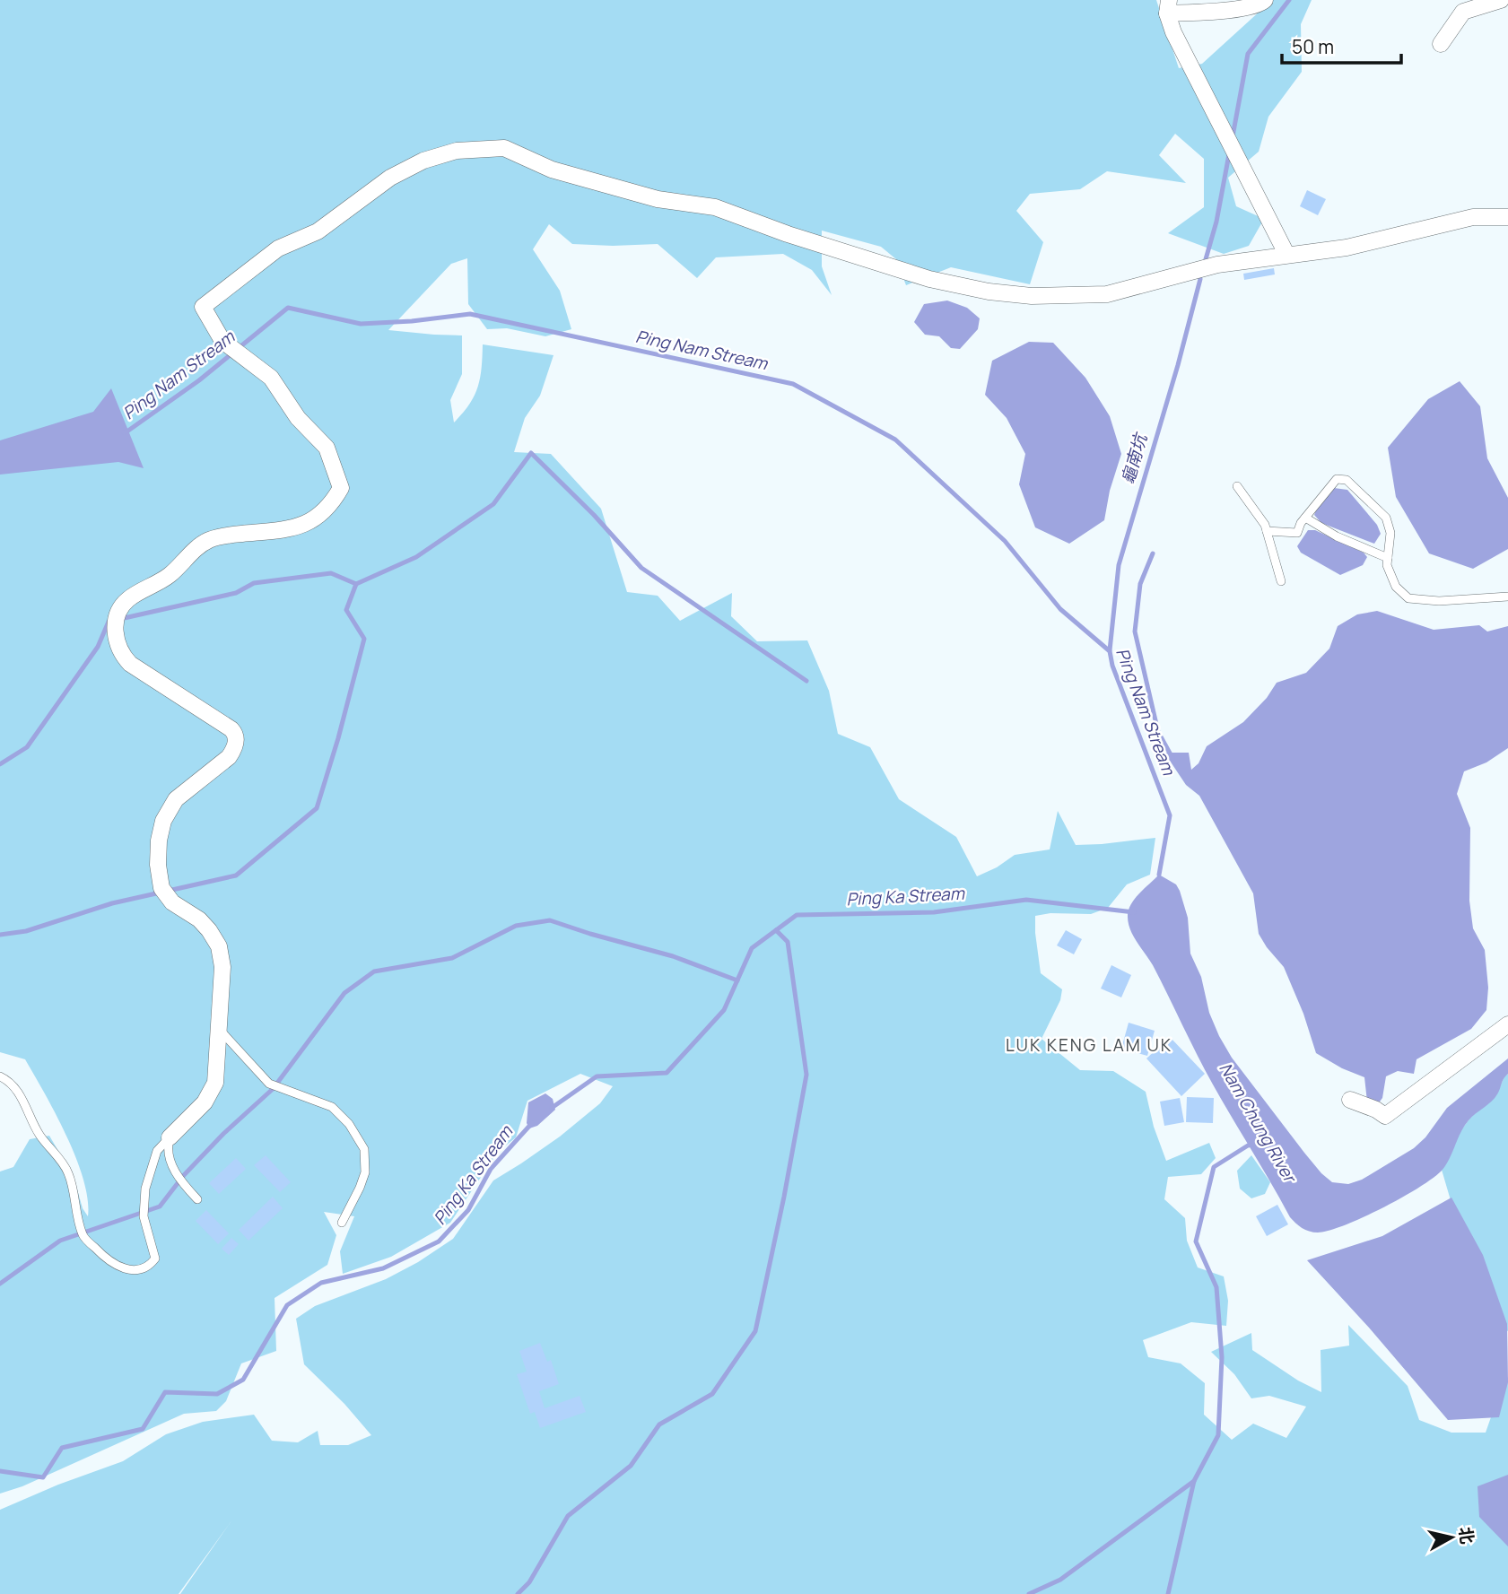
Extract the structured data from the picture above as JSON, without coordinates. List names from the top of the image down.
{
  "districts": ["LUK KENG LAM UK"],
  "water": [
    "Ping Nam Stream",
    "龜南坑",
    "Ping Ka Stream",
    "Nam Chung River"
  ],
  "scale_bar": "50 m",
  "north": "right"
}
